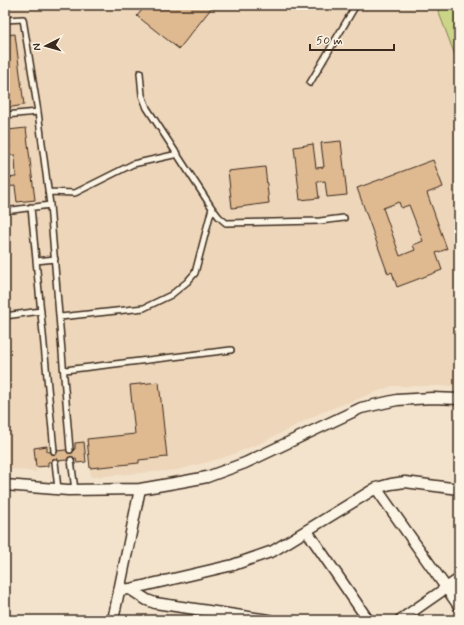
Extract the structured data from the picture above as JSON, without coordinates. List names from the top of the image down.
{
  "scale_bar": "50 m",
  "north": "left"
}
